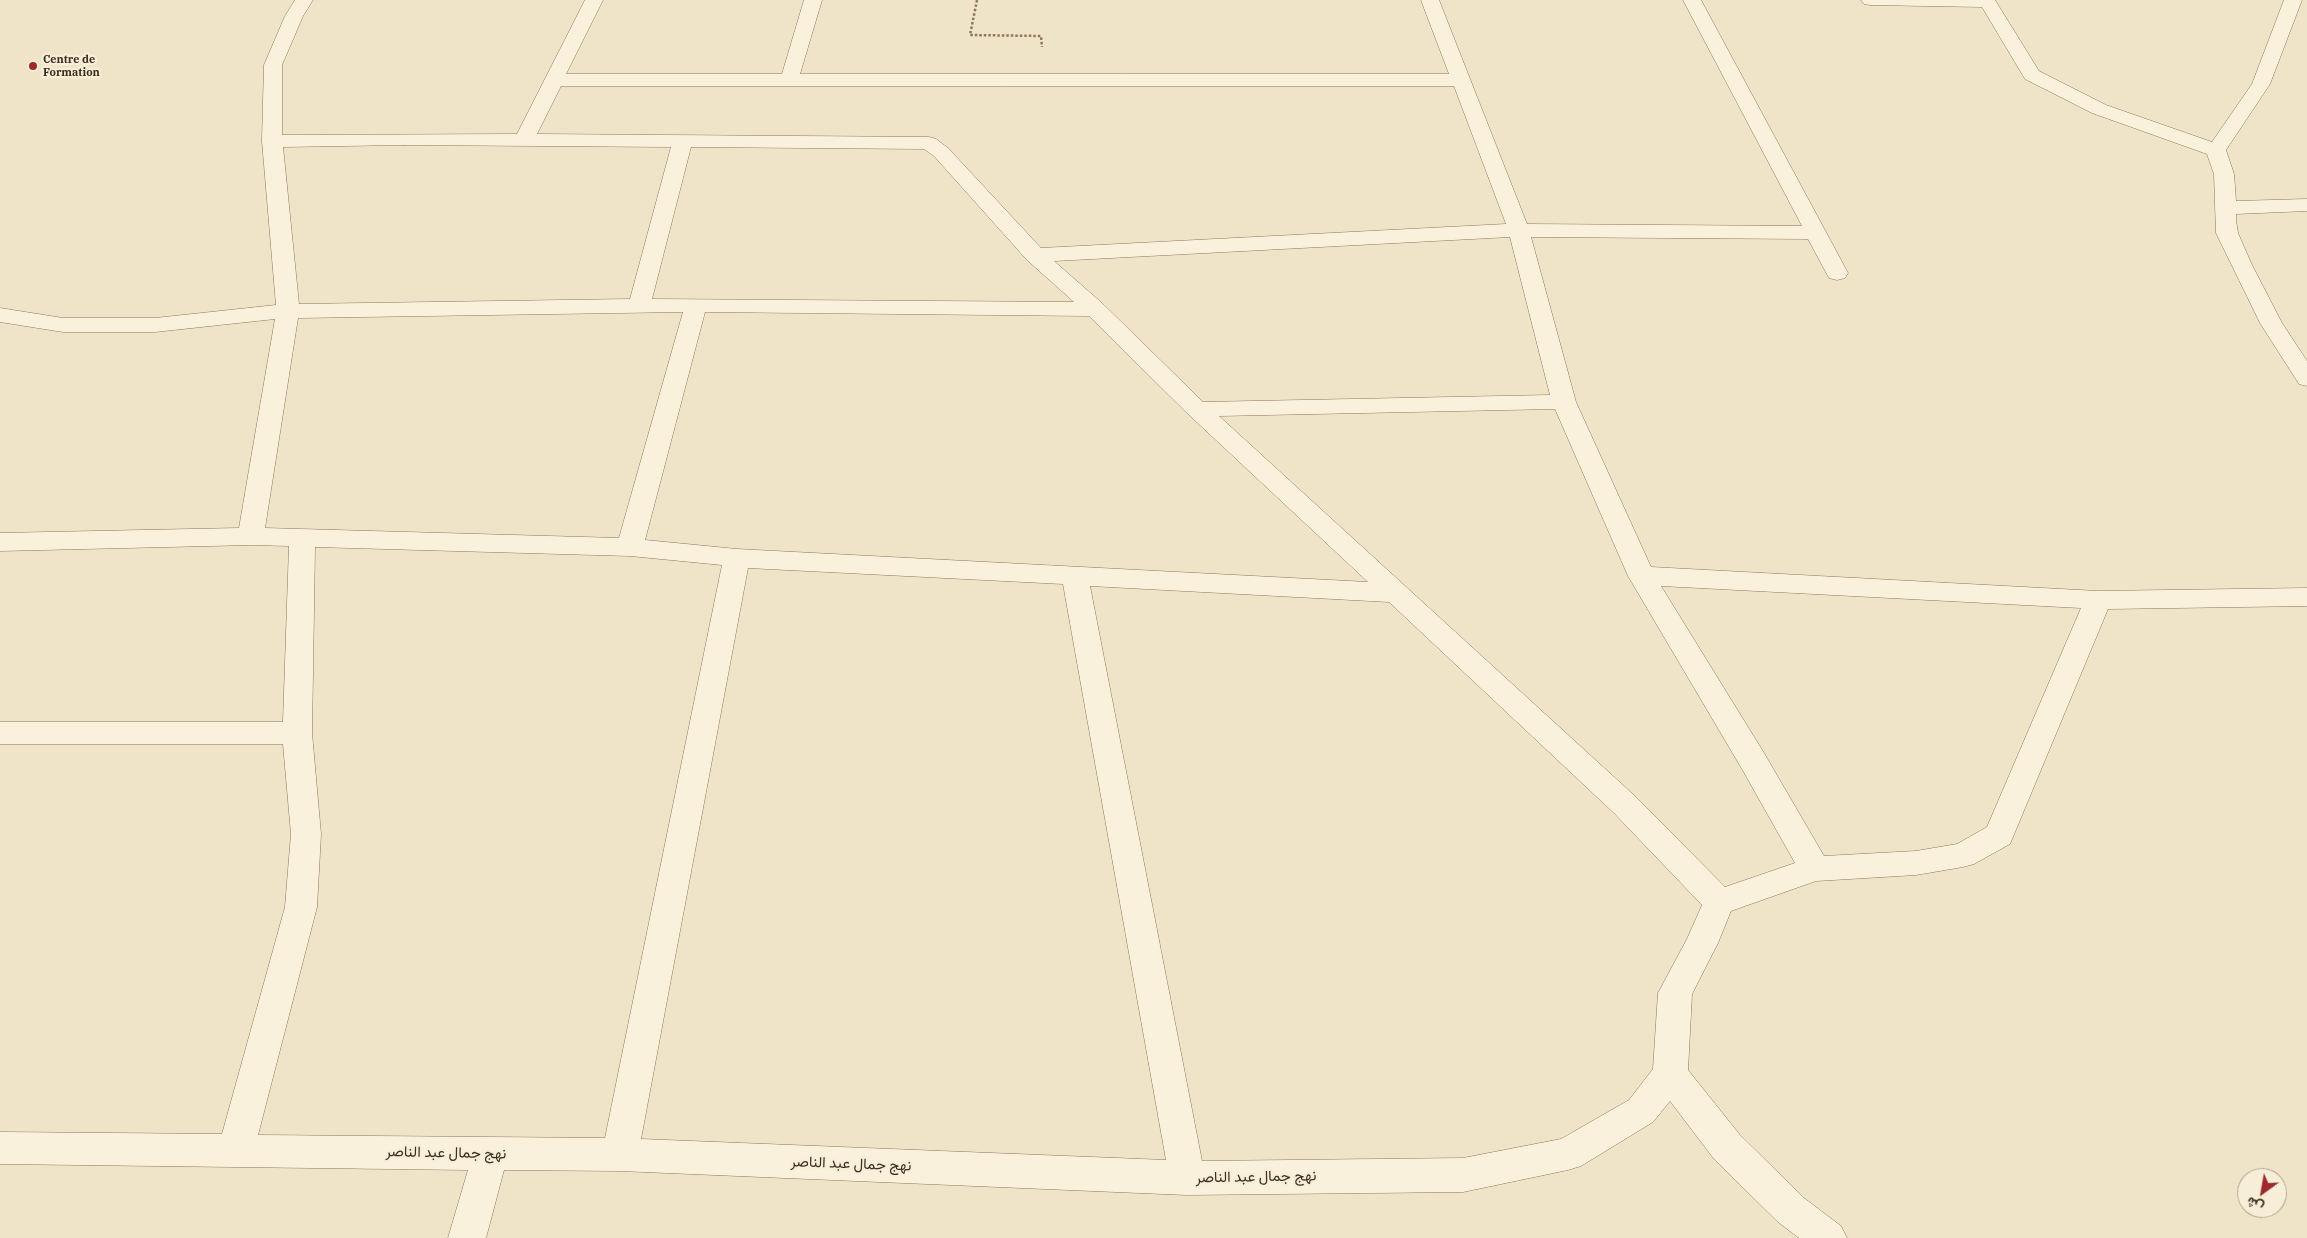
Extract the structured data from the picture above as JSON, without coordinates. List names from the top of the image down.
{
  "streets": {
    "street": ["نهج جمال عبد الناصر"]
  },
  "places": ["Centre de Formation"],
  "north": "bottom left"
}
